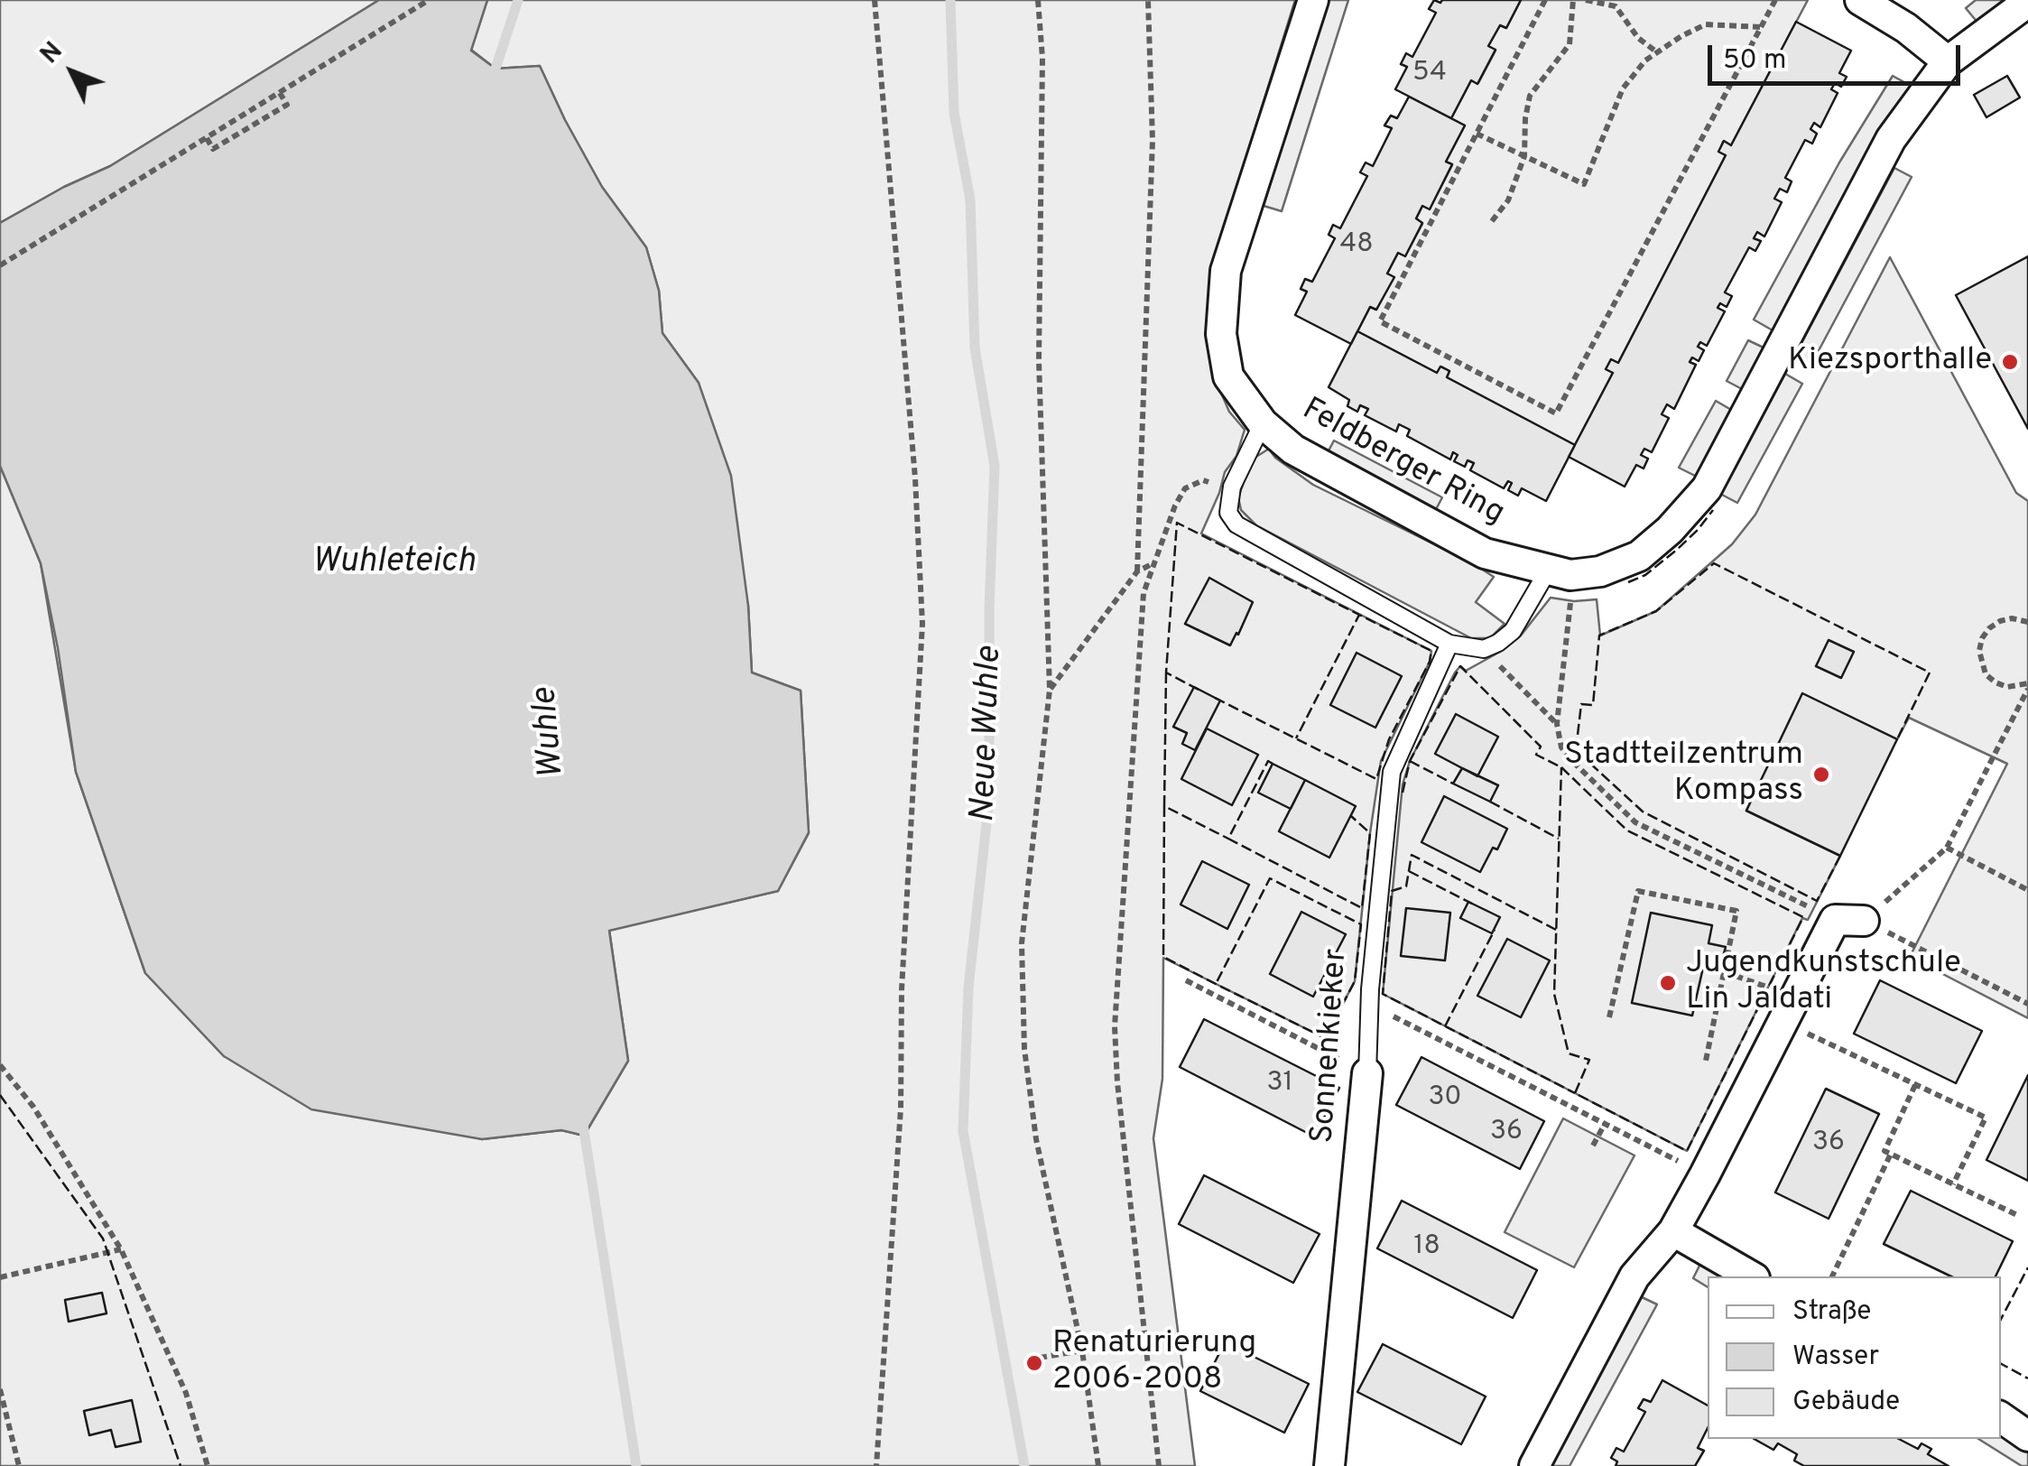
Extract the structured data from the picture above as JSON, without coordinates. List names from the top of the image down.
{
  "streets": {
    "street": ["Feldberger Ring", "Sonnenkieker"]
  },
  "water": ["Wuhleteich", "Wuhle", "Neue Wuhle"],
  "places": [
    "Kiezsporthalle",
    "Stadtteilzentrum Kompass",
    "Jugendkunstschule Lin Jaldati",
    "Renaturierung 2006-2008"
  ],
  "house_numbers": [
    "54",
    "48",
    "31",
    "30",
    "36",
    "36",
    "18"
  ],
  "legend": ["Straße", "Wasser", "Gebäude"],
  "scale_bar": "50 m",
  "north": "top left"
}
